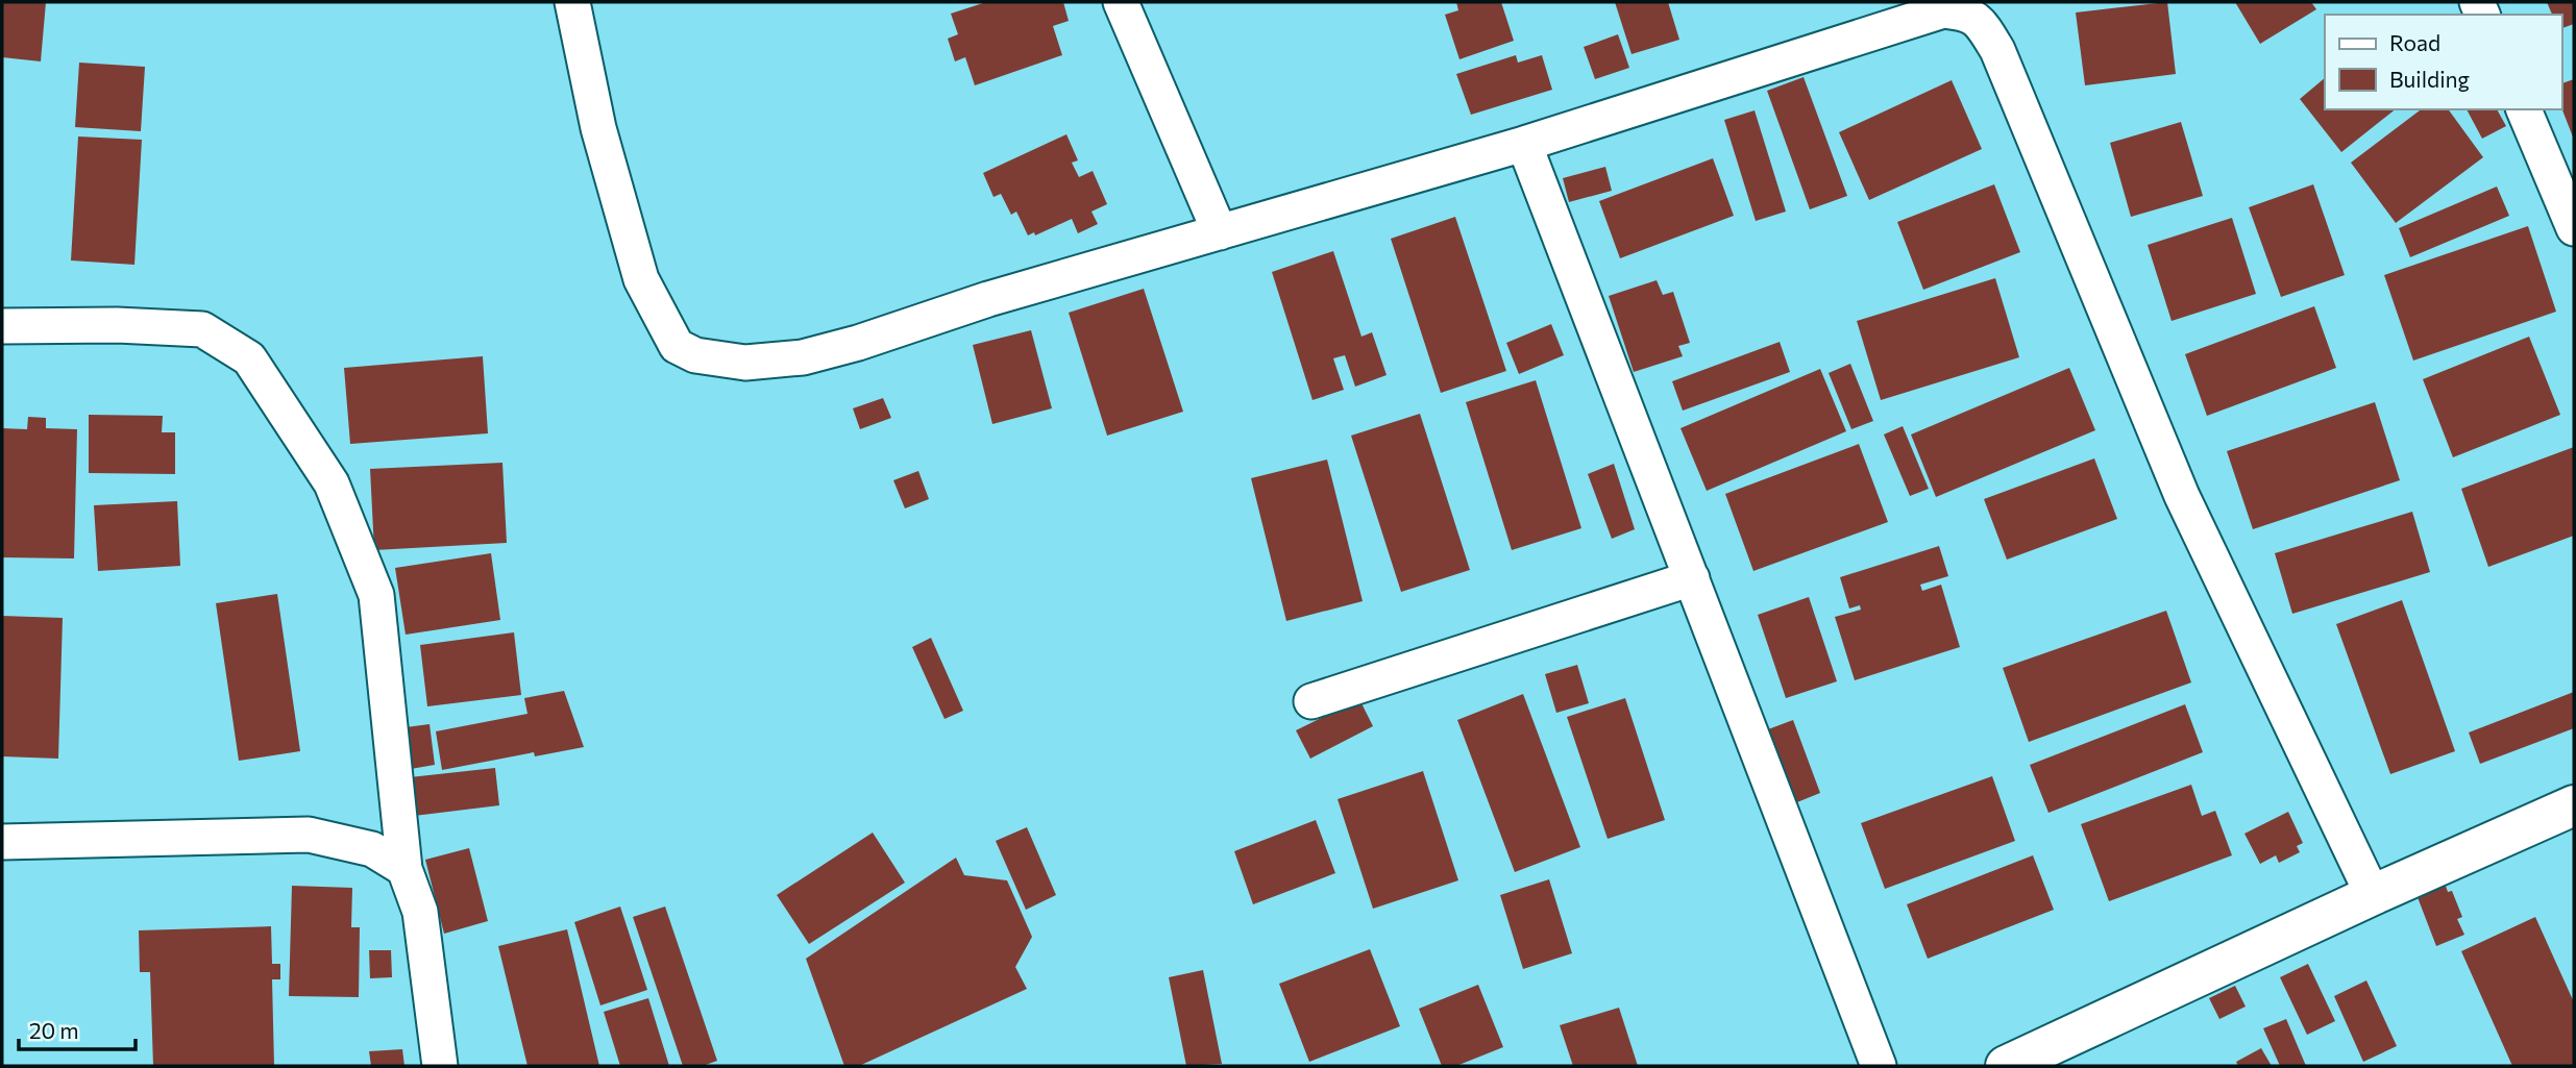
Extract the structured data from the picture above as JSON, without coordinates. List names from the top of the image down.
{
  "legend": ["Road", "Building"],
  "scale_bar": "20 m"
}
